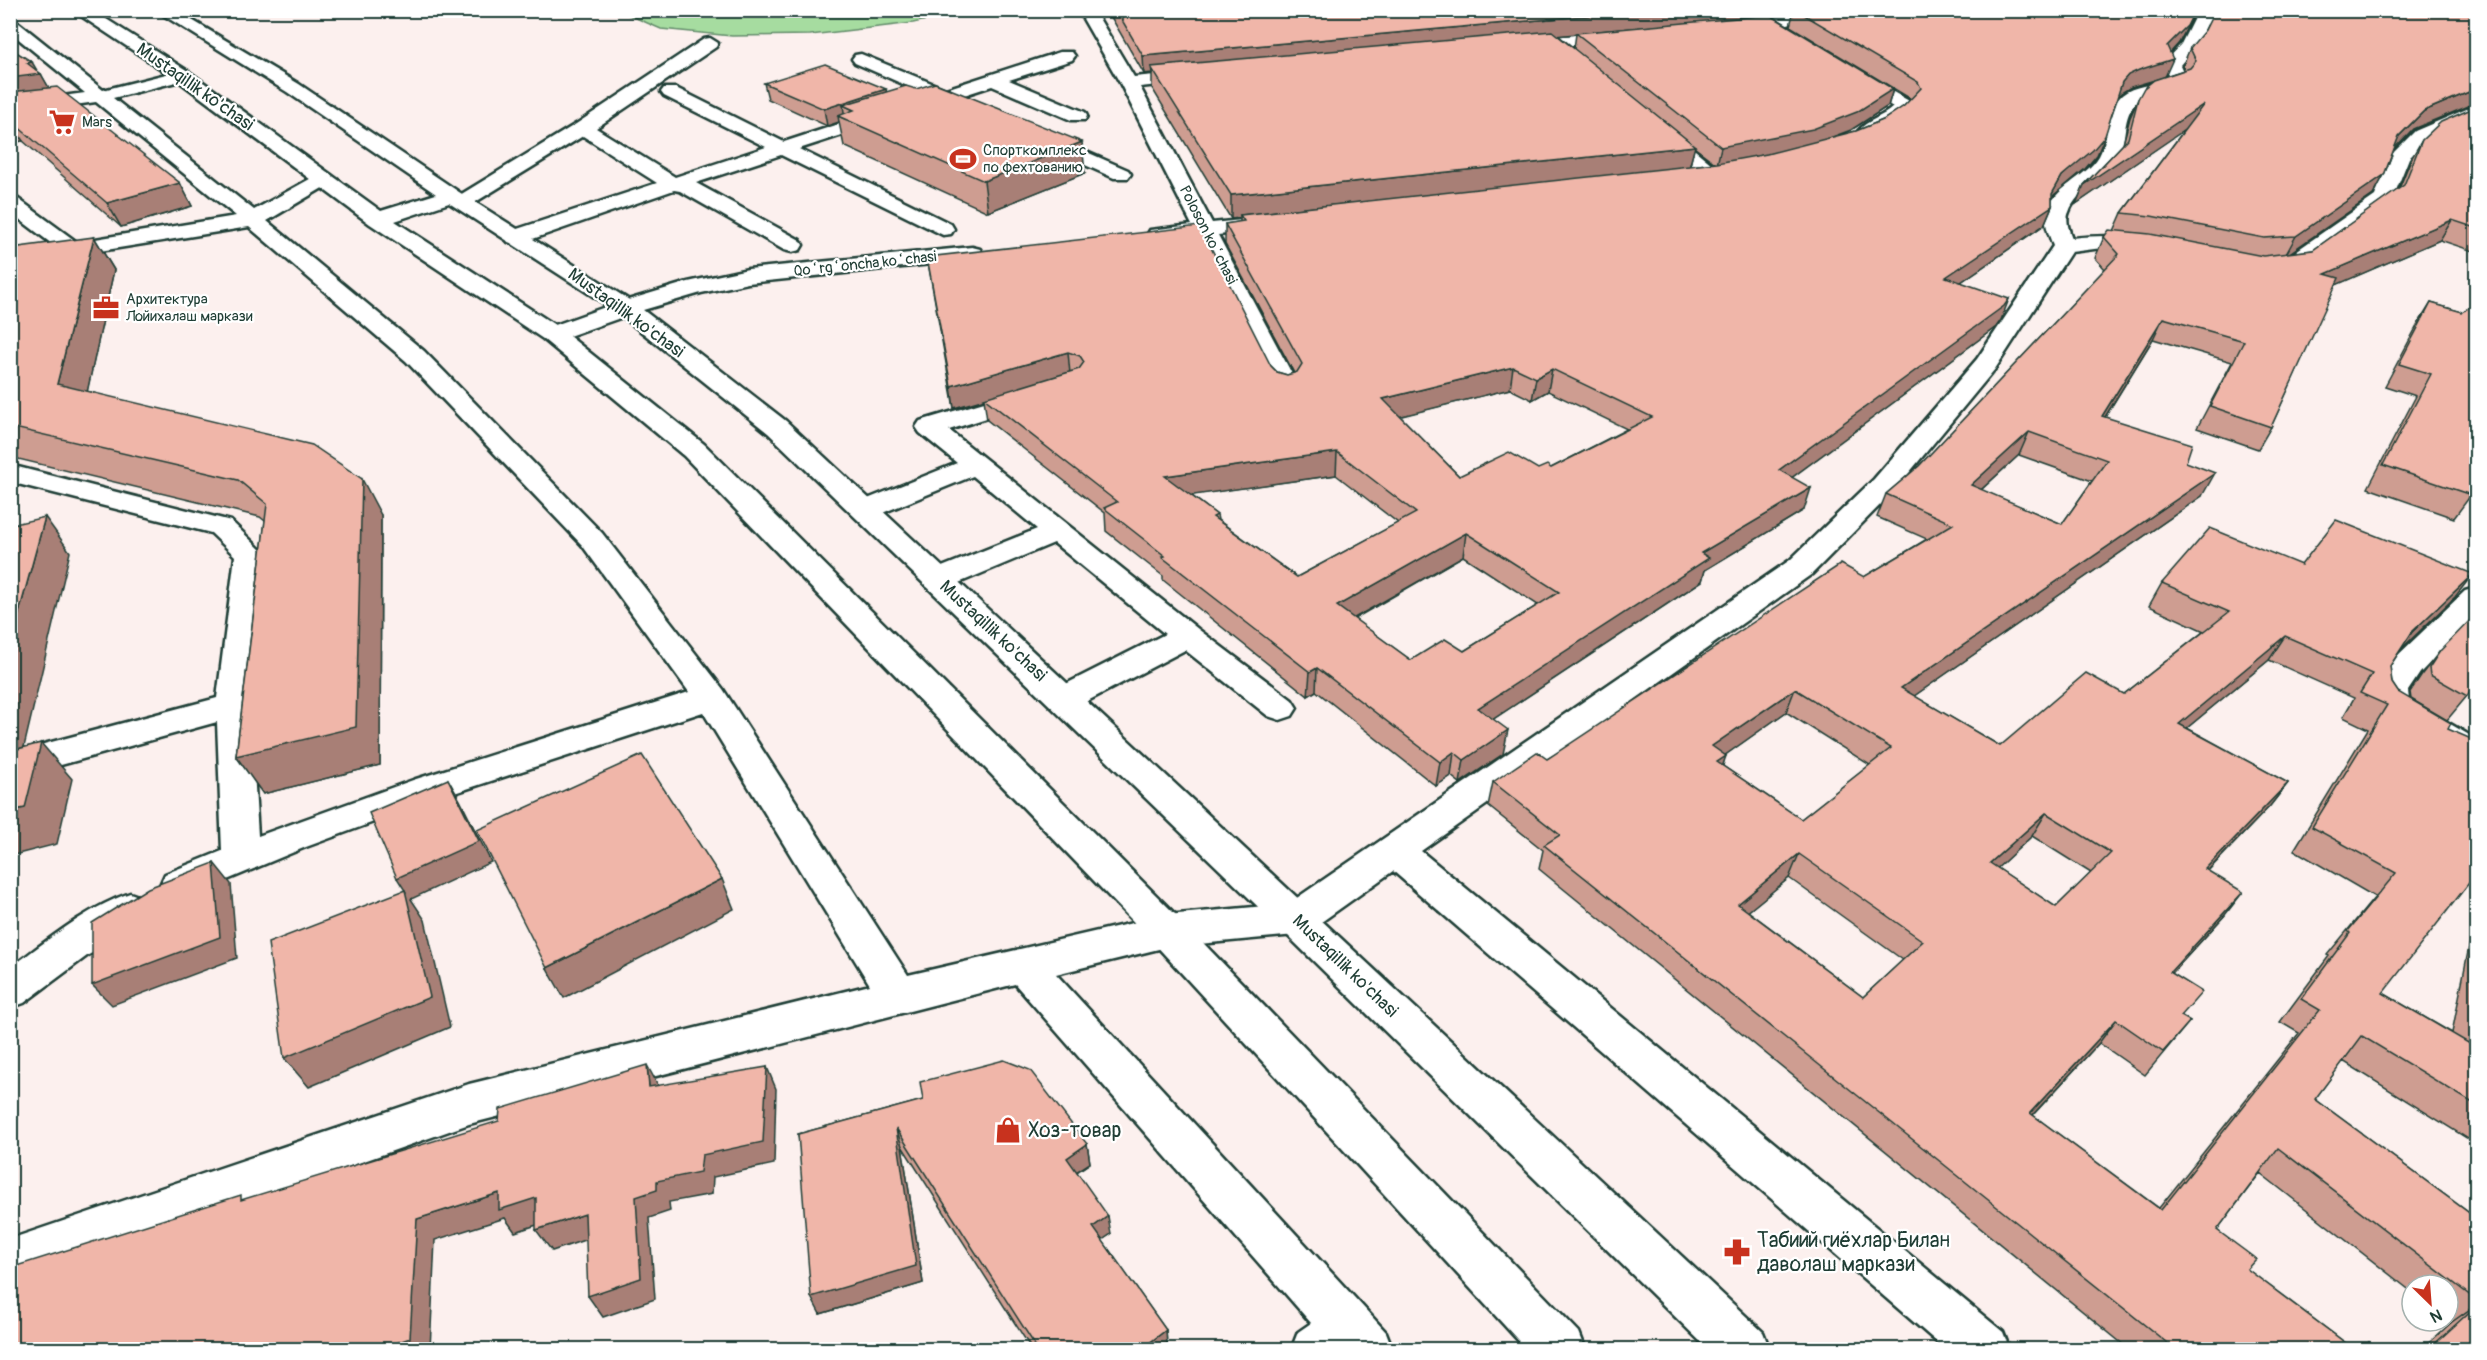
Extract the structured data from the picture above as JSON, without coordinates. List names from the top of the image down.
{
  "streets": {
    "street": ["Mustaqillik ko'chasi", "Poloson koʻchasi", "Qoʻrgʻoncha koʻchasi"]
  },
  "crossings": [
    ["Mustaqillik ko'chasi", "Qoʻrgʻoncha koʻchasi"]
  ],
  "places": {
    "supermarket": ["Mars"],
    "sports": ["Спорткомплекс по фехтованию"],
    "office": ["Архитектура Лойихалаш маркази"],
    "shop": ["Хоз-товар"],
    "pharmacy": ["Табиий гиёхлар Билан даволаш маркази"]
  },
  "north": "bottom right"
}
